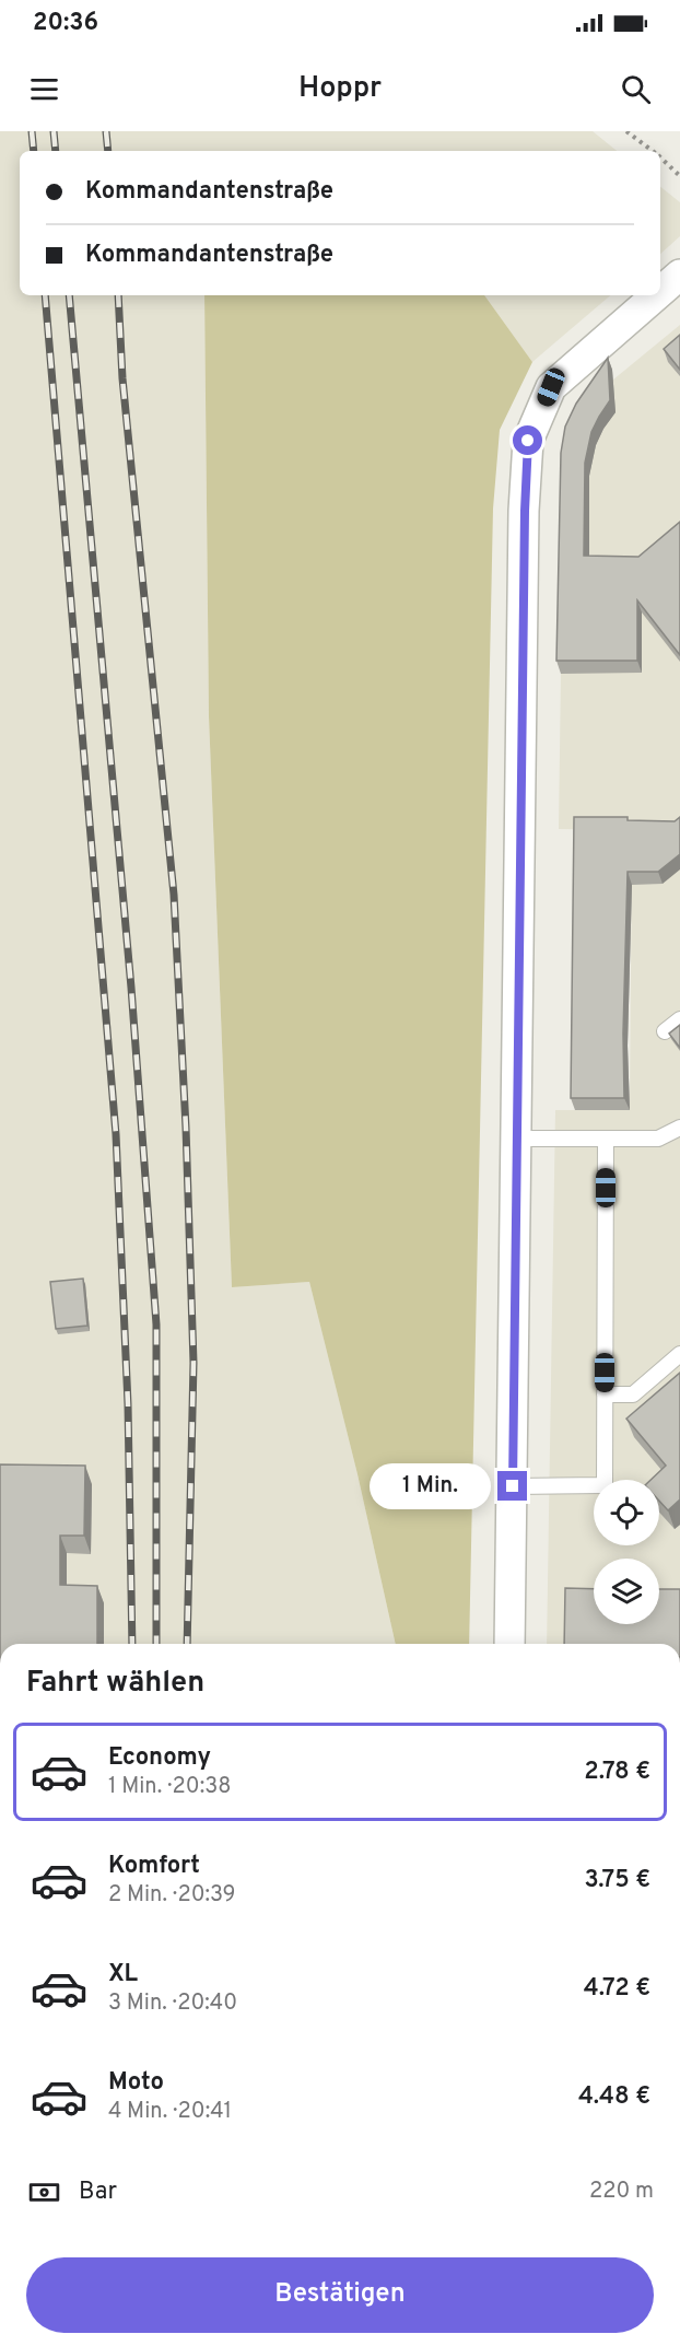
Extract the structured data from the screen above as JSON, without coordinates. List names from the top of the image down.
{
  "page": {
    "status": "20:36",
    "header": "Hoppr",
    "banner": ["Kommandantenstraße", "Kommandantenstraße"],
    "bubble": "1 Min.",
    "heading": "Fahrt wählen",
    "list": [
      {
        "name": "Economy",
        "note": "1 Min. · 20:38",
        "value": "2.78 €"
      },
      {
        "name": "Komfort",
        "note": "2 Min. · 20:39",
        "value": "3.75 €"
      },
      {
        "name": "XL",
        "note": "3 Min. · 20:40",
        "value": "4.72 €"
      },
      {
        "name": "Moto",
        "note": "4 Min. · 20:41",
        "value": "4.48 €"
      }
    ],
    "pay": ["Bar", "220 m"],
    "buttons": "Bestätigen"
  }
}
